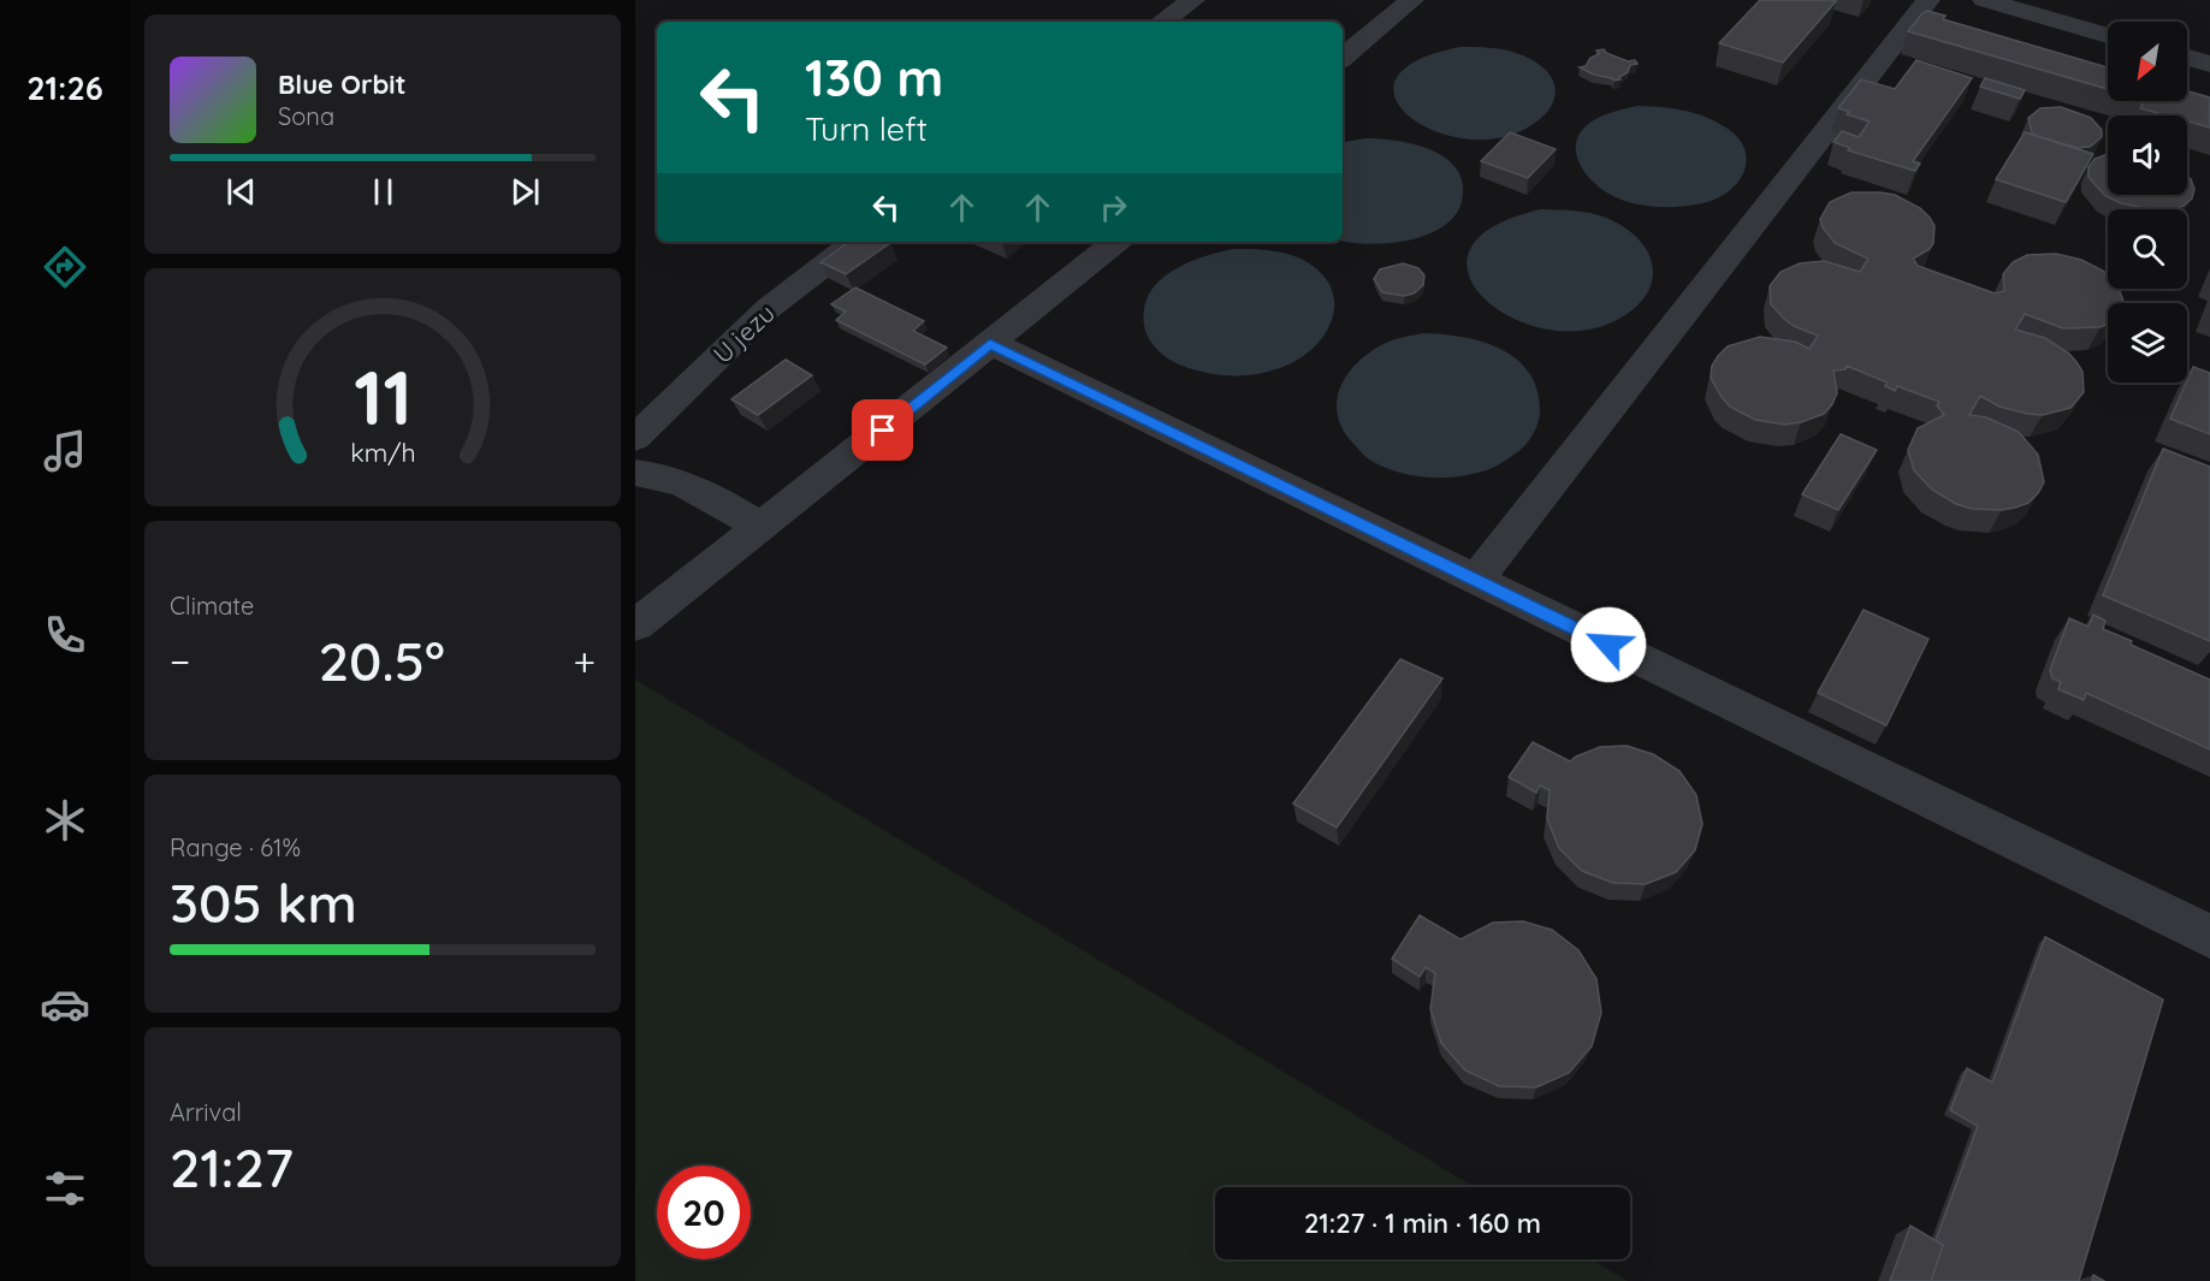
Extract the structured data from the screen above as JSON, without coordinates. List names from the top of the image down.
{
  "streets": {
    "street": ["U jezu"]
  },
  "north": "bottom left",
  "page": {
    "tabs": "21:26",
    "turn": ["130 m", "Turn left"],
    "song": ["Blue Orbit", "Sona"],
    "tile": [
      "Climate",
      ["Range · 61%", "305 km"],
      ["Arrival", "21:27"]
    ],
    "heat": ["−", "20.5°", "+"],
    "limit": "20",
    "trip": "21:27 · 1 min · 160 m",
    "gauge": ["11", "km/h"]
  }
}
